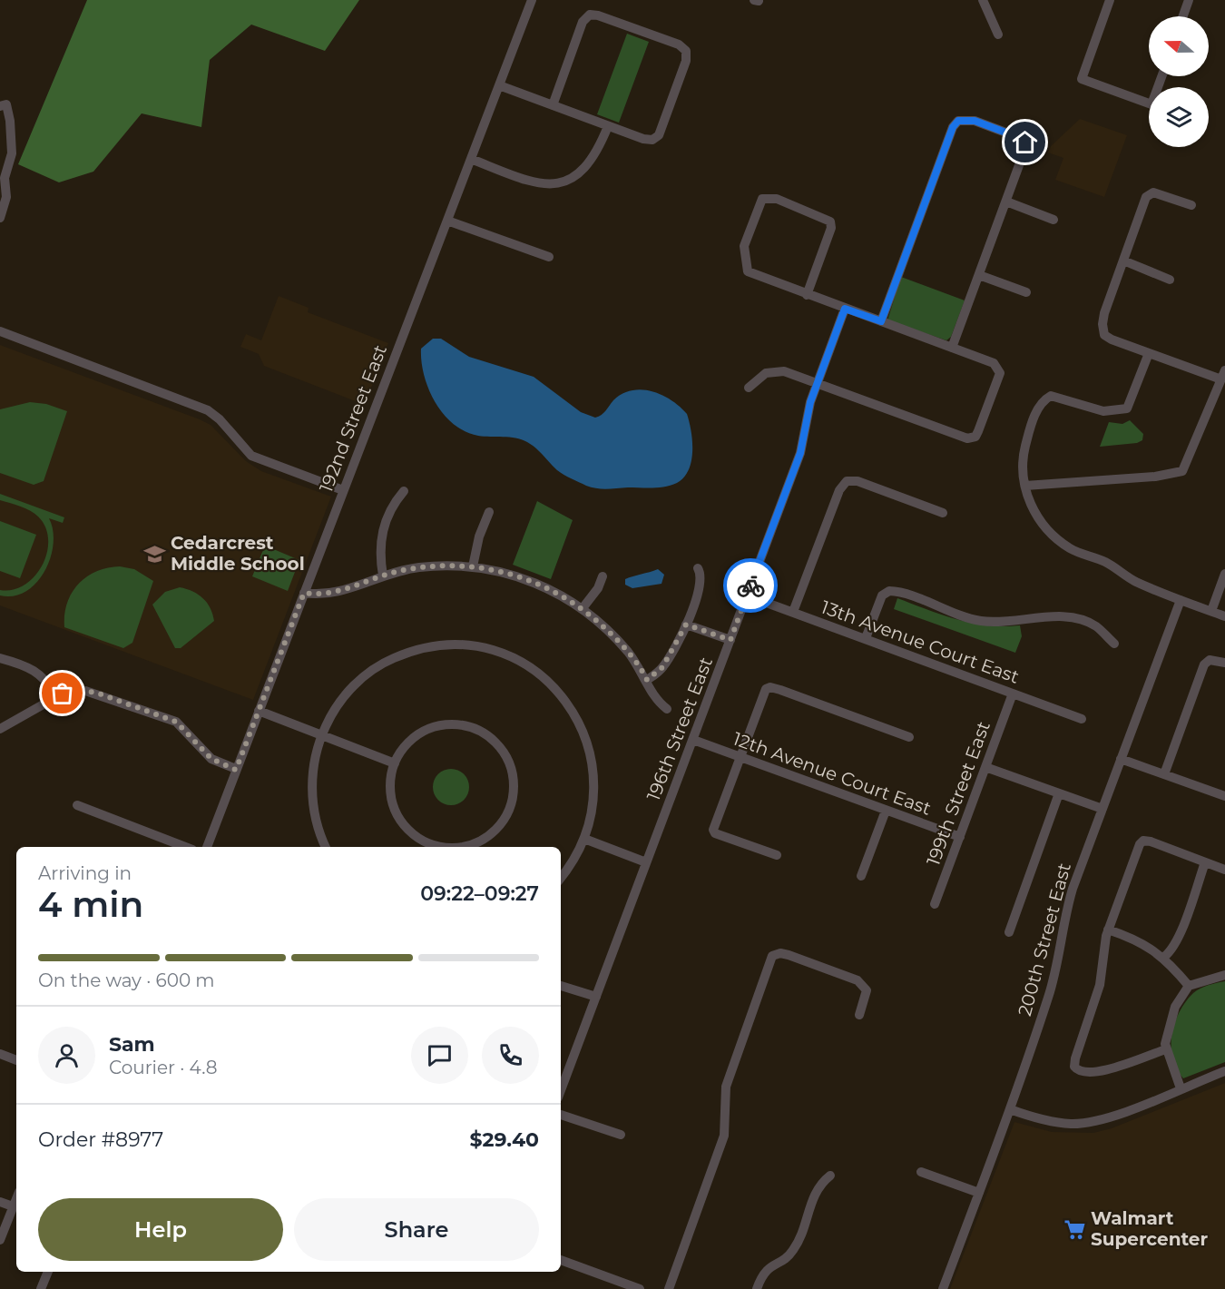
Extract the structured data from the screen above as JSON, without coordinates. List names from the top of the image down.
{
  "streets": {
    "street": [
      "192nd Street East",
      "13th Avenue Court East",
      "196th Street East",
      "12th Avenue Court East",
      "199th Street East",
      "200th Street East"
    ]
  },
  "crossings": [
    ["13th Avenue Court East", "196th Street East"],
    ["13th Avenue Court East", "199th Street East"],
    ["196th Street East", "12th Avenue Court East"],
    ["12th Avenue Court East", "199th Street East"]
  ],
  "places": {
    "school or university": ["Cedarcrest Middle School"],
    "supermarket": ["Walmart Supercenter"]
  },
  "north": "left",
  "page": {
    "heading": ["4 min", "Arriving in", "09:22–09:27"],
    "panel": [
      "Sam",
      "Courier · 4.8",
      "Order #8977",
      "$29.40"
    ],
    "bar": "On the way · 600 m",
    "buttons": ["Help", "Share"]
  }
}
